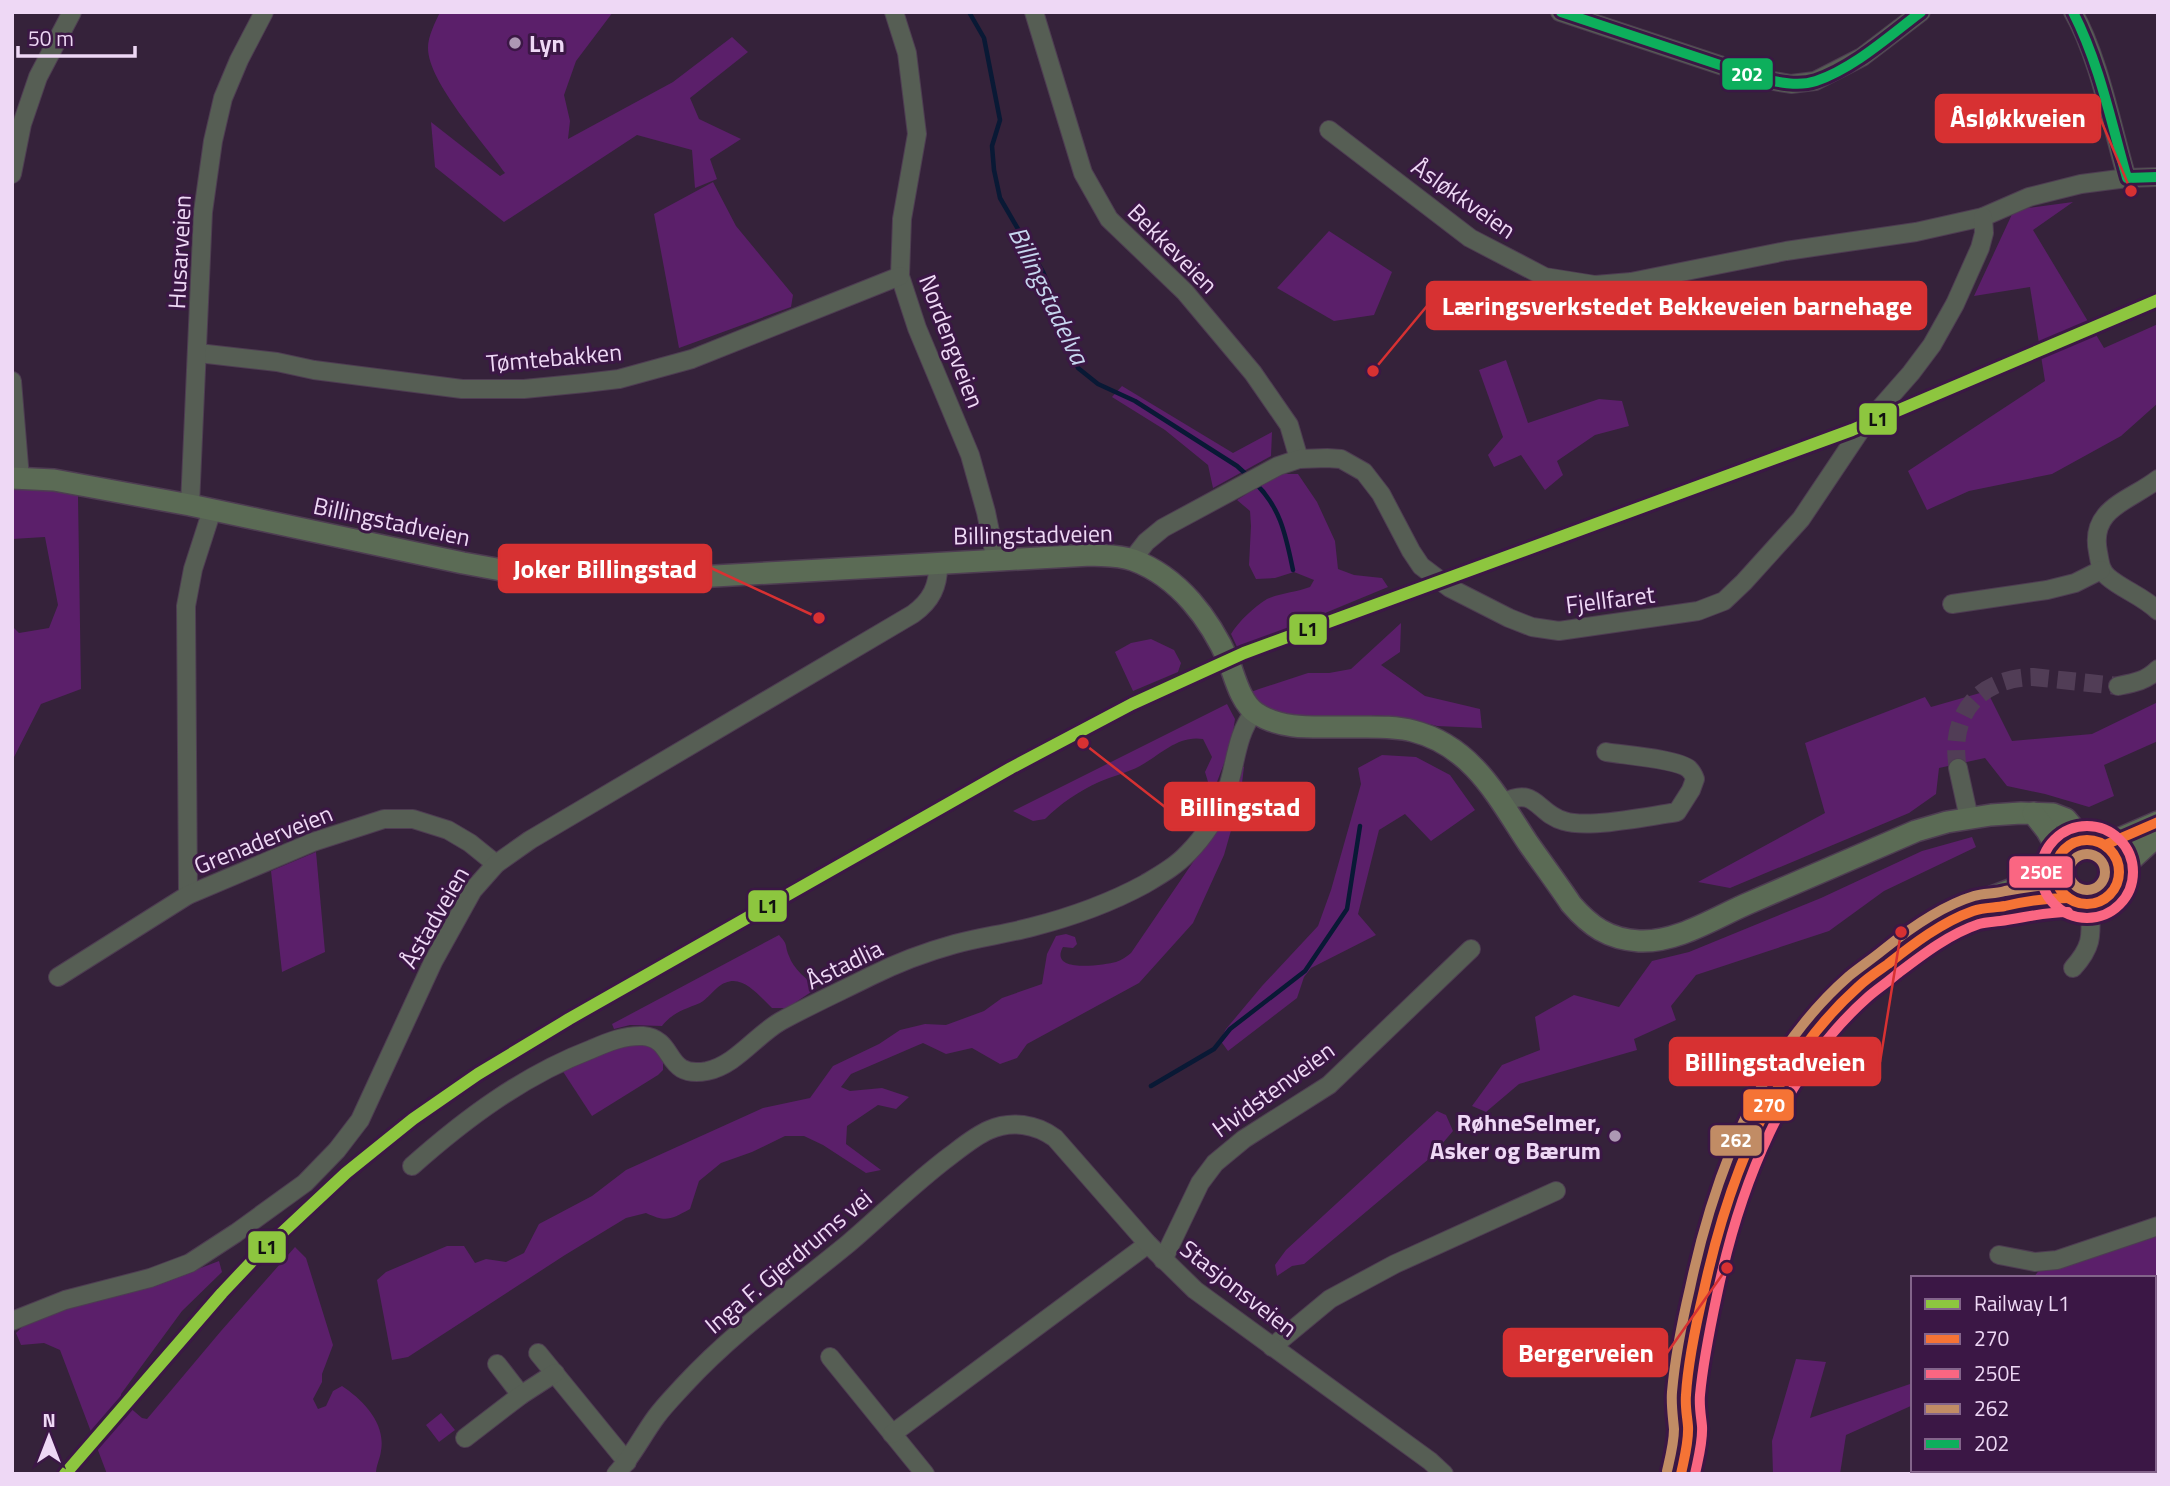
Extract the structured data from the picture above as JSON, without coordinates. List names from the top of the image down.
{
  "streets": {
    "main road": ["Billingstadveien"],
    "street": [
      "Åsløkkveien",
      "Bekkeveien",
      "Husarveien",
      "Nordengveien",
      "Tømtebakken",
      "Fjellfaret",
      "Grenaderveien",
      "Åstadveien",
      "Åstadlia",
      "Hvidstenveien",
      "Inga F. Gjerdrums vei",
      "Stasjonsveien"
    ]
  },
  "crossings": [
    ["Åsløkkveien", "Fjellfaret"],
    ["Bekkeveien", "Fjellfaret"],
    ["Husarveien", "Tømtebakken"],
    ["Husarveien", "Billingstadveien"],
    ["Nordengveien", "Tømtebakken"],
    ["Nordengveien", "Billingstadveien"],
    ["Billingstadveien", "Fjellfaret"],
    ["Billingstadveien", "Åstadveien"],
    ["Billingstadveien", "Åstadlia"],
    ["Grenaderveien", "Åstadveien"],
    ["Hvidstenveien", "Stasjonsveien"],
    ["Inga F. Gjerdrums vei", "Stasjonsveien"]
  ],
  "water": ["Billingstadelva"],
  "places": [
    "Lyn",
    "Åsløkkveien",
    "Læringsverkstedet Bekkeveien barnehage",
    "Joker Billingstad",
    "Billingstad",
    "Billingstadveien",
    "RøhneSelmer, Asker og Bærum",
    "Bergerveien"
  ],
  "lines": [
    "transit line 202",
    "rail line L1",
    "transit line 270",
    "transit line 250E",
    "transit line 262"
  ],
  "legend": [
    "Railway L1",
    "270",
    "250E",
    "262",
    "202"
  ],
  "scale_bar": "50 m",
  "north": "top"
}
